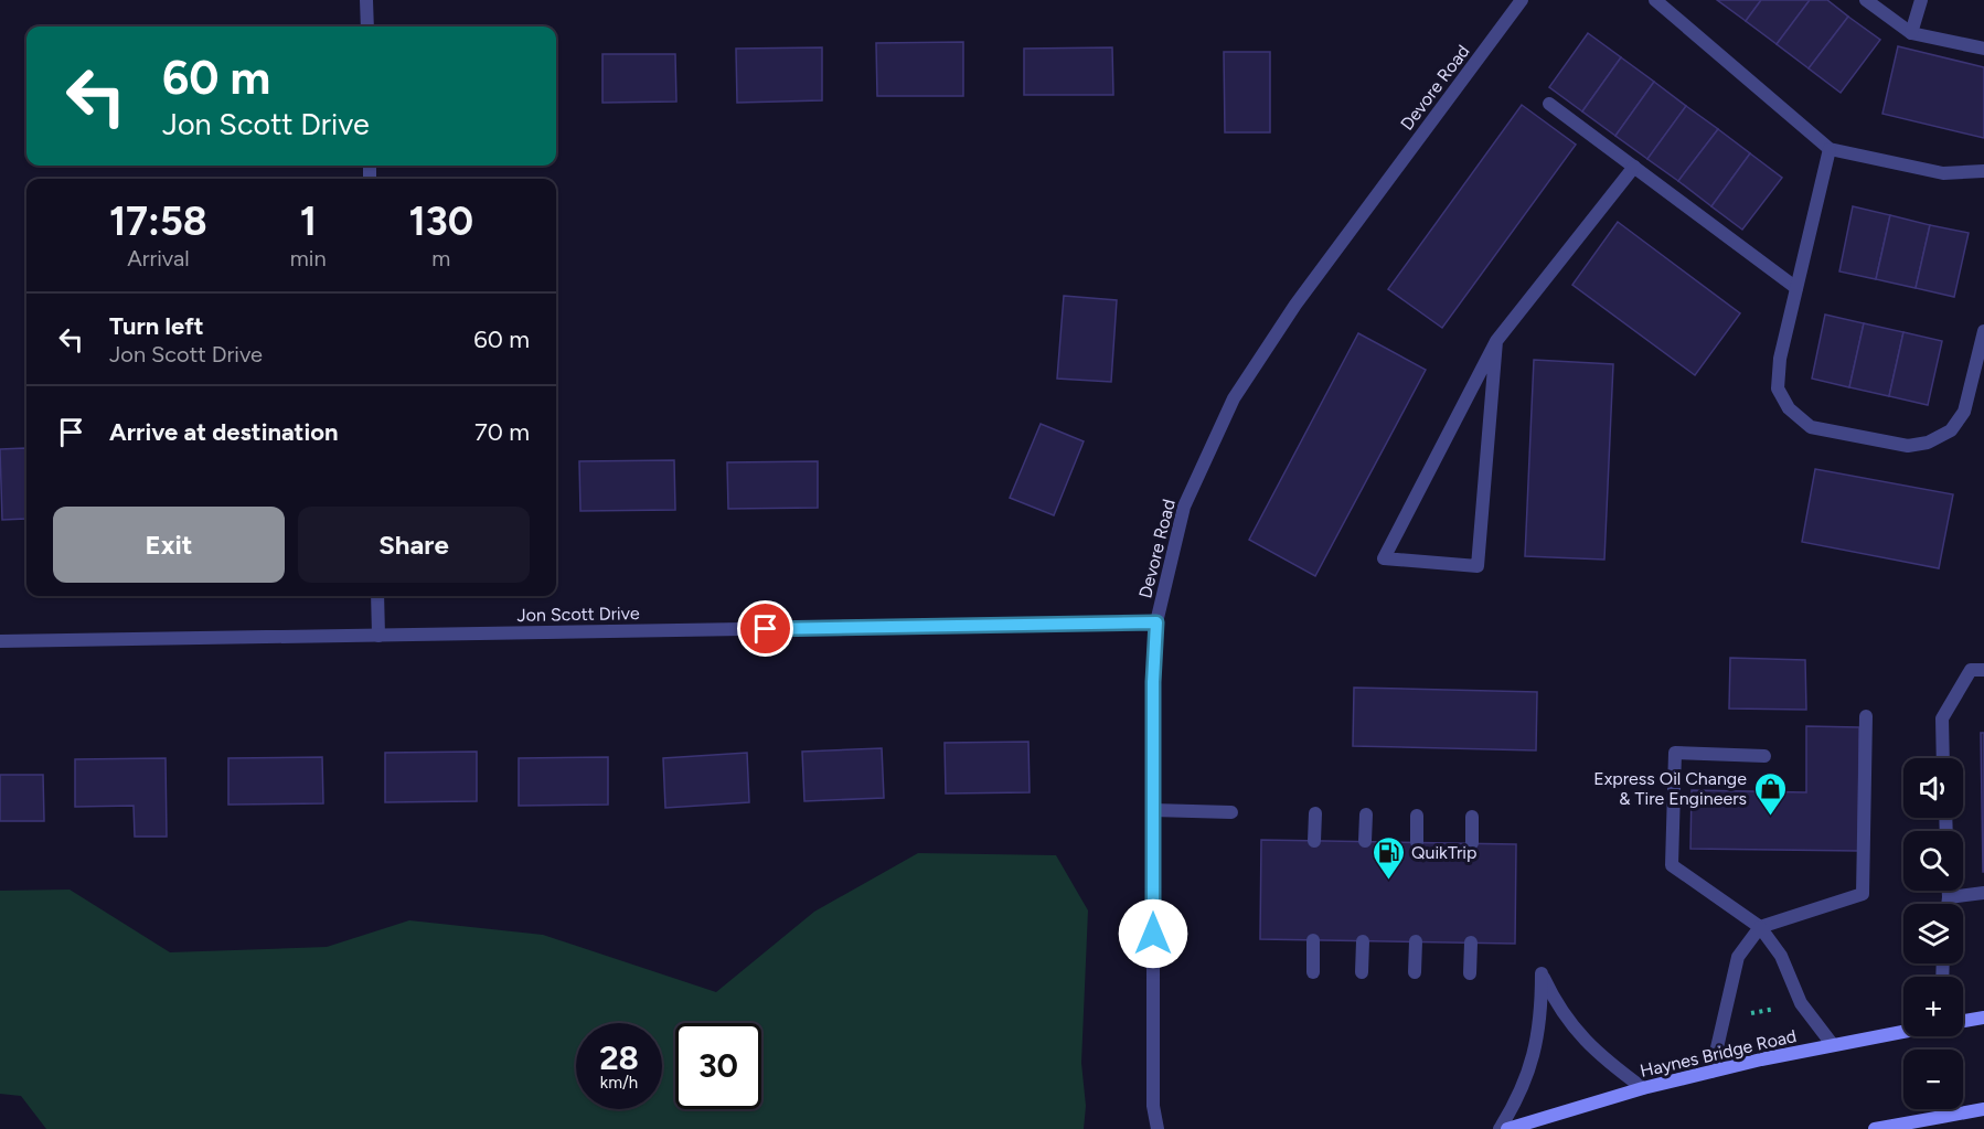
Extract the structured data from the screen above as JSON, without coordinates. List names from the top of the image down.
{
  "streets": {
    "main road": ["Haynes Bridge Road"],
    "street": ["Devore Road", "Jon Scott Drive"]
  },
  "crossings": [
    ["Devore Road", "Jon Scott Drive"]
  ],
  "places": {
    "shop": ["Express Oil Change & Tire Engineers"],
    "fuel station": ["QuikTrip"]
  },
  "page": {
    "turn": ["60 m", "Jon Scott Drive"],
    "eta": [
      "17:58",
      "Arrival",
      "1",
      "min",
      "130",
      "m"
    ],
    "list": [
      {
        "name": "Turn left",
        "note": "Jon Scott Drive",
        "value": "60 m"
      },
      {
        "name": "Arrive at destination",
        "value": "70 m"
      }
    ],
    "buttons": ["Exit", "Share"],
    "map_buttons": ["+", "−"],
    "speed": "28 km/h",
    "limit": "30"
  }
}
